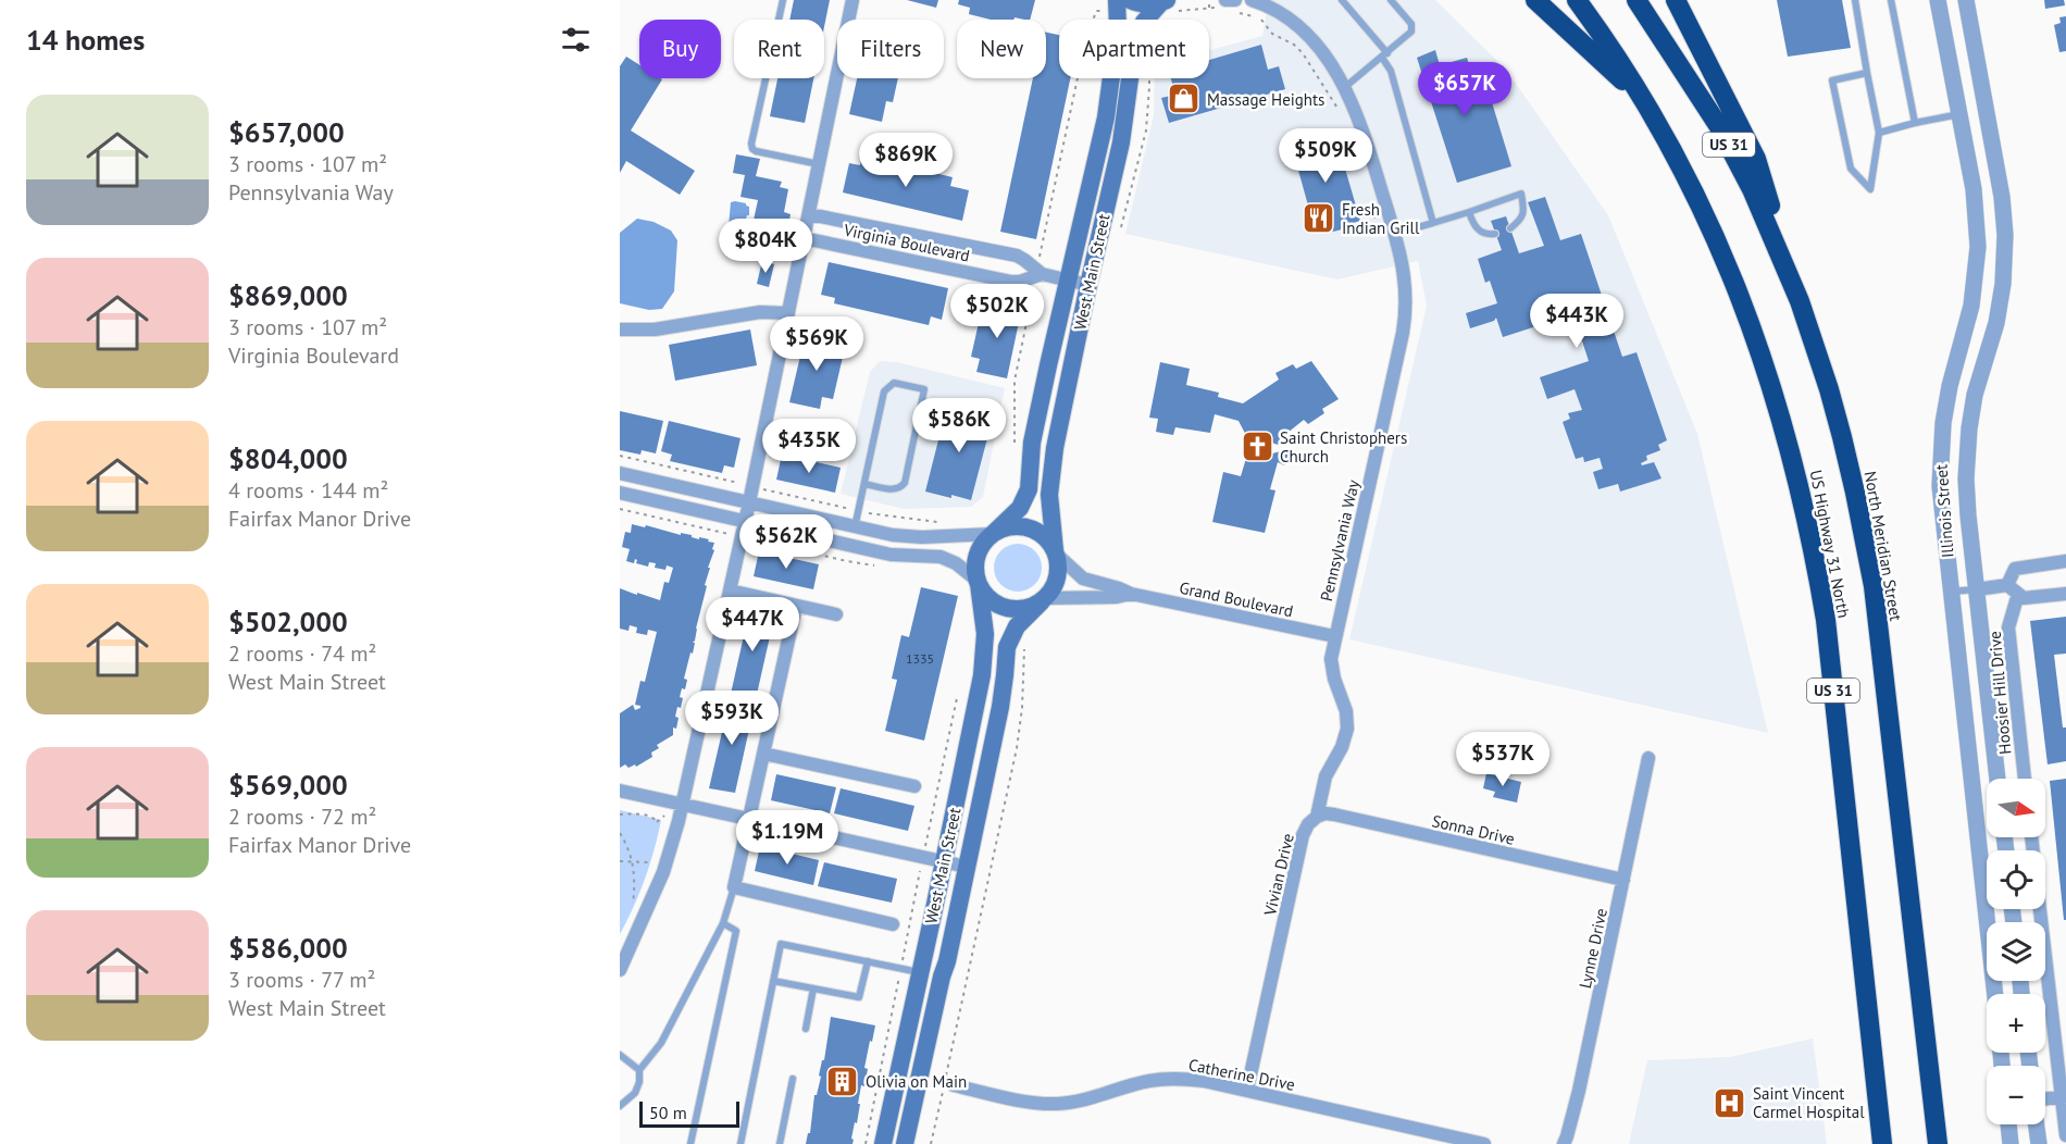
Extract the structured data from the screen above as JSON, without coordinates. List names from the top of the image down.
{
  "streets": {
    "highway": ["US 31", "US Highway 31 North", "North Meridian Street"],
    "main road": ["West Main Street"],
    "street": [
      "Virginia Boulevard",
      "Illinois Street",
      "Pennsylvania Way",
      "Grand Boulevard",
      "Hoosier Hill Drive",
      "Sonna Drive",
      "Vivian Drive",
      "Lynne Drive",
      "Catherine Drive"
    ]
  },
  "crossings": [
    ["Virginia Boulevard", "West Main Street"],
    ["West Main Street", "Grand Boulevard"],
    ["Pennsylvania Way", "Grand Boulevard"],
    ["Pennsylvania Way", "Vivian Drive"],
    ["Grand Boulevard", "Vivian Drive"],
    ["Sonna Drive", "Vivian Drive"],
    ["Sonna Drive", "Lynne Drive"],
    ["Vivian Drive", "Catherine Drive"]
  ],
  "places": {
    "shop": ["Massage Heights"],
    "restaurant": ["Fresh Indian Grill"],
    "church": ["Saint Christophers Church"],
    "building": ["Olivia on Main"],
    "hospital": ["Saint Vincent Carmel Hospital"]
  },
  "house_numbers": ["1335"],
  "scale_bar": "50 m",
  "north": "right",
  "page": {
    "heading": "14 homes",
    "chip": [
      "Buy",
      "Rent",
      "Filters",
      "New",
      "Apartment"
    ],
    "price": [
      "$657K",
      "$509K",
      "$869K",
      "$804K",
      "$502K",
      "$443K",
      "$569K",
      "$586K",
      "$435K",
      "$562K",
      "$447K",
      "$593K",
      "$537K",
      "$1.19M"
    ],
    "list": [
      {
        "name": "$657,000",
        "note": "3 rooms · 107 m² · Pennsylvania Way"
      },
      {
        "name": "$869,000",
        "note": "3 rooms · 107 m² · Virginia Boulevard"
      },
      {
        "name": "$804,000",
        "note": "4 rooms · 144 m² · Fairfax Manor Drive"
      },
      {
        "name": "$502,000",
        "note": "2 rooms · 74 m² · West Main Street"
      },
      {
        "name": "$569,000",
        "note": "2 rooms · 72 m² · Fairfax Manor Drive"
      },
      {
        "name": "$586,000",
        "note": "3 rooms · 77 m² · West Main Street"
      }
    ],
    "map_buttons": ["+", "−"],
    "scale": "50 m"
  }
}
